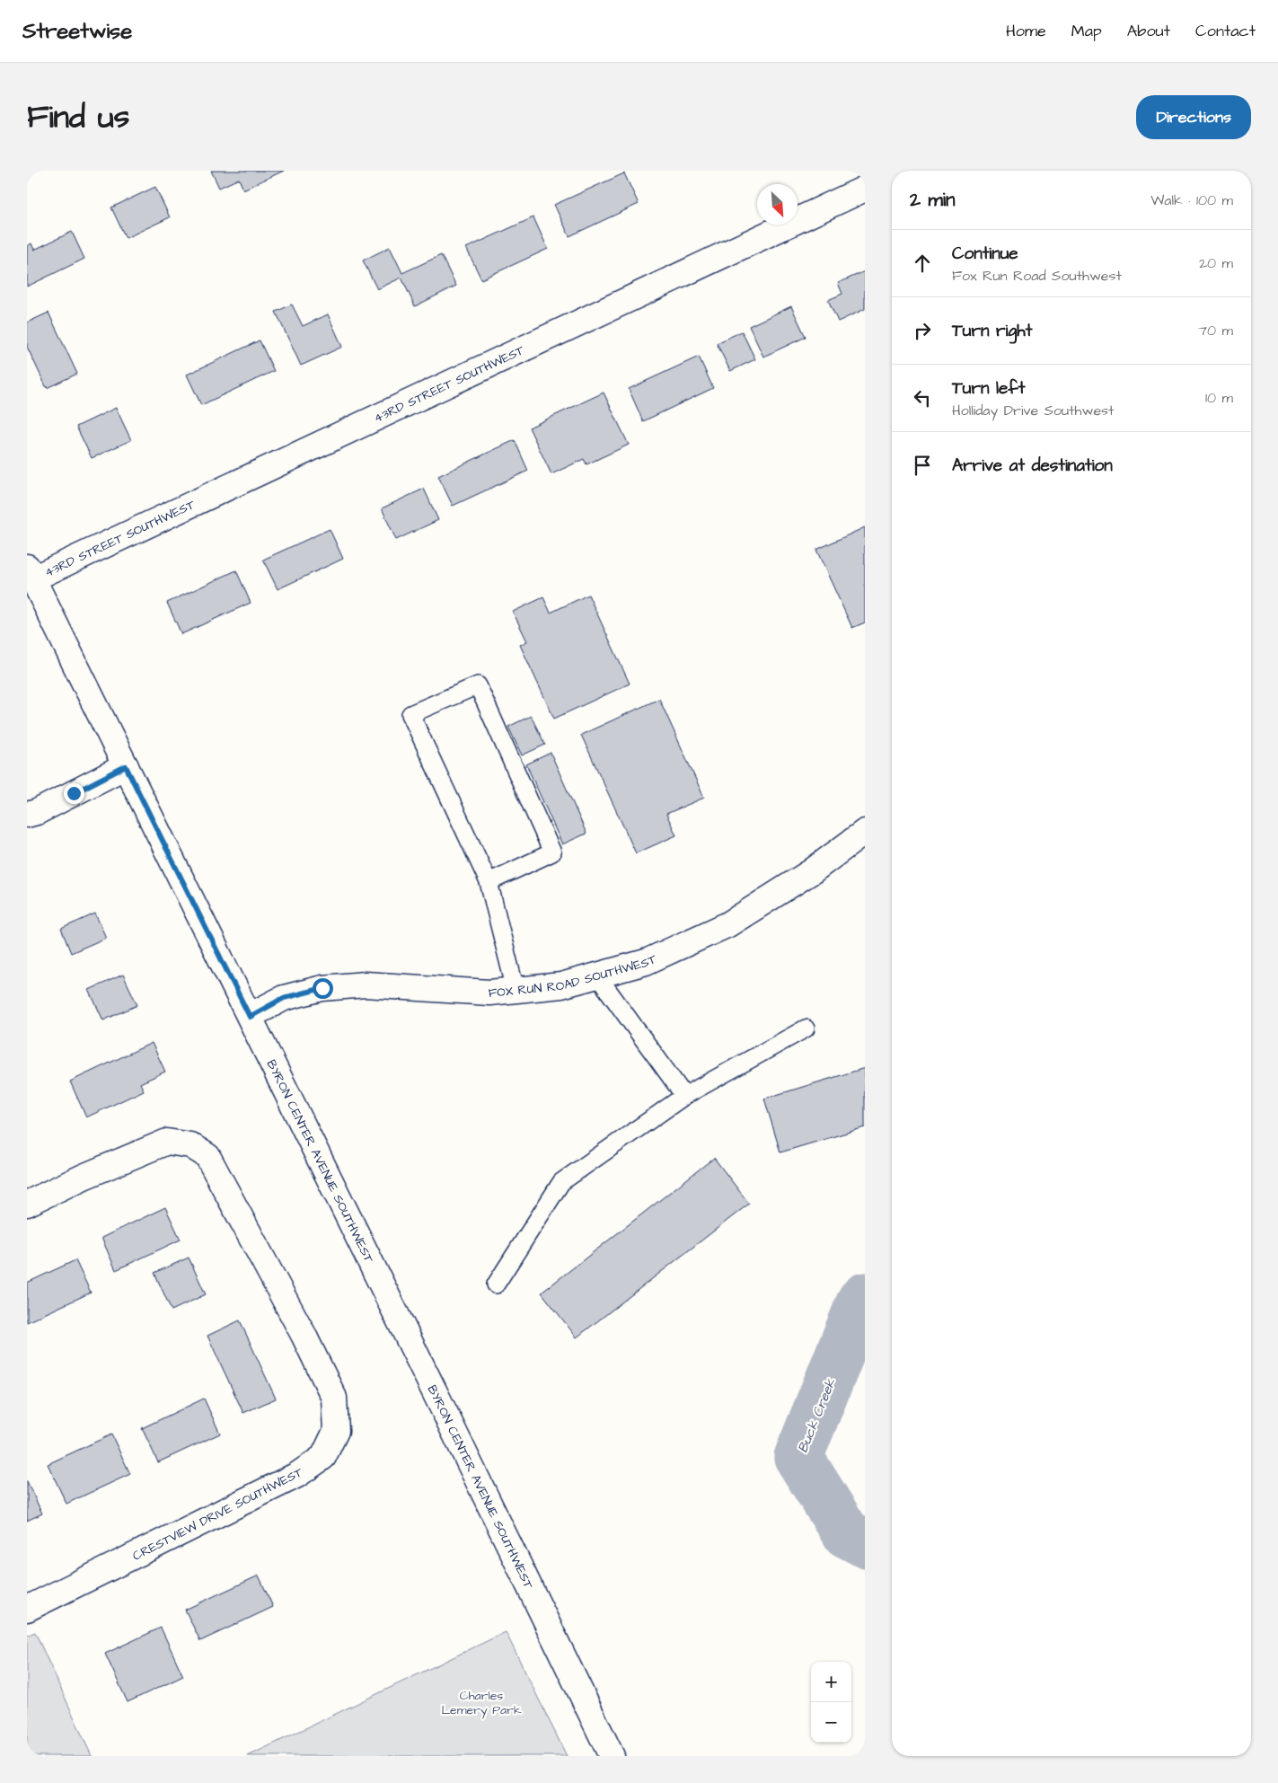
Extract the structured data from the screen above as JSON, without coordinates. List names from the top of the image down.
{
  "streets": {
    "street": [
      "43RD STREET SOUTHWEST",
      "FOX RUN ROAD SOUTHWEST",
      "BYRON CENTER AVENUE SOUTHWEST",
      "CRESTVIEW DRIVE SOUTHWEST"
    ]
  },
  "crossings": [
    ["43RD STREET SOUTHWEST", "BYRON CENTER AVENUE SOUTHWEST"],
    ["FOX RUN ROAD SOUTHWEST", "BYRON CENTER AVENUE SOUTHWEST"]
  ],
  "water": ["Buck Creek"],
  "parks": ["Charles Lemery Park"],
  "north": "bottom right",
  "page": {
    "header": "Streetwise",
    "nav": [
      "Home",
      "Map",
      "About",
      "Contact"
    ],
    "title": "Find us",
    "buttons": "Directions",
    "heading": ["2 min", "Walk · 100 m"],
    "list": [
      ["Continue", "Fox Run Road Southwest", "20 m"],
      ["Turn right", "70 m"],
      ["Turn left", "Holliday Drive Southwest", "10 m"],
      "Arrive at destination"
    ],
    "map_buttons": ["+", "−"]
  }
}
